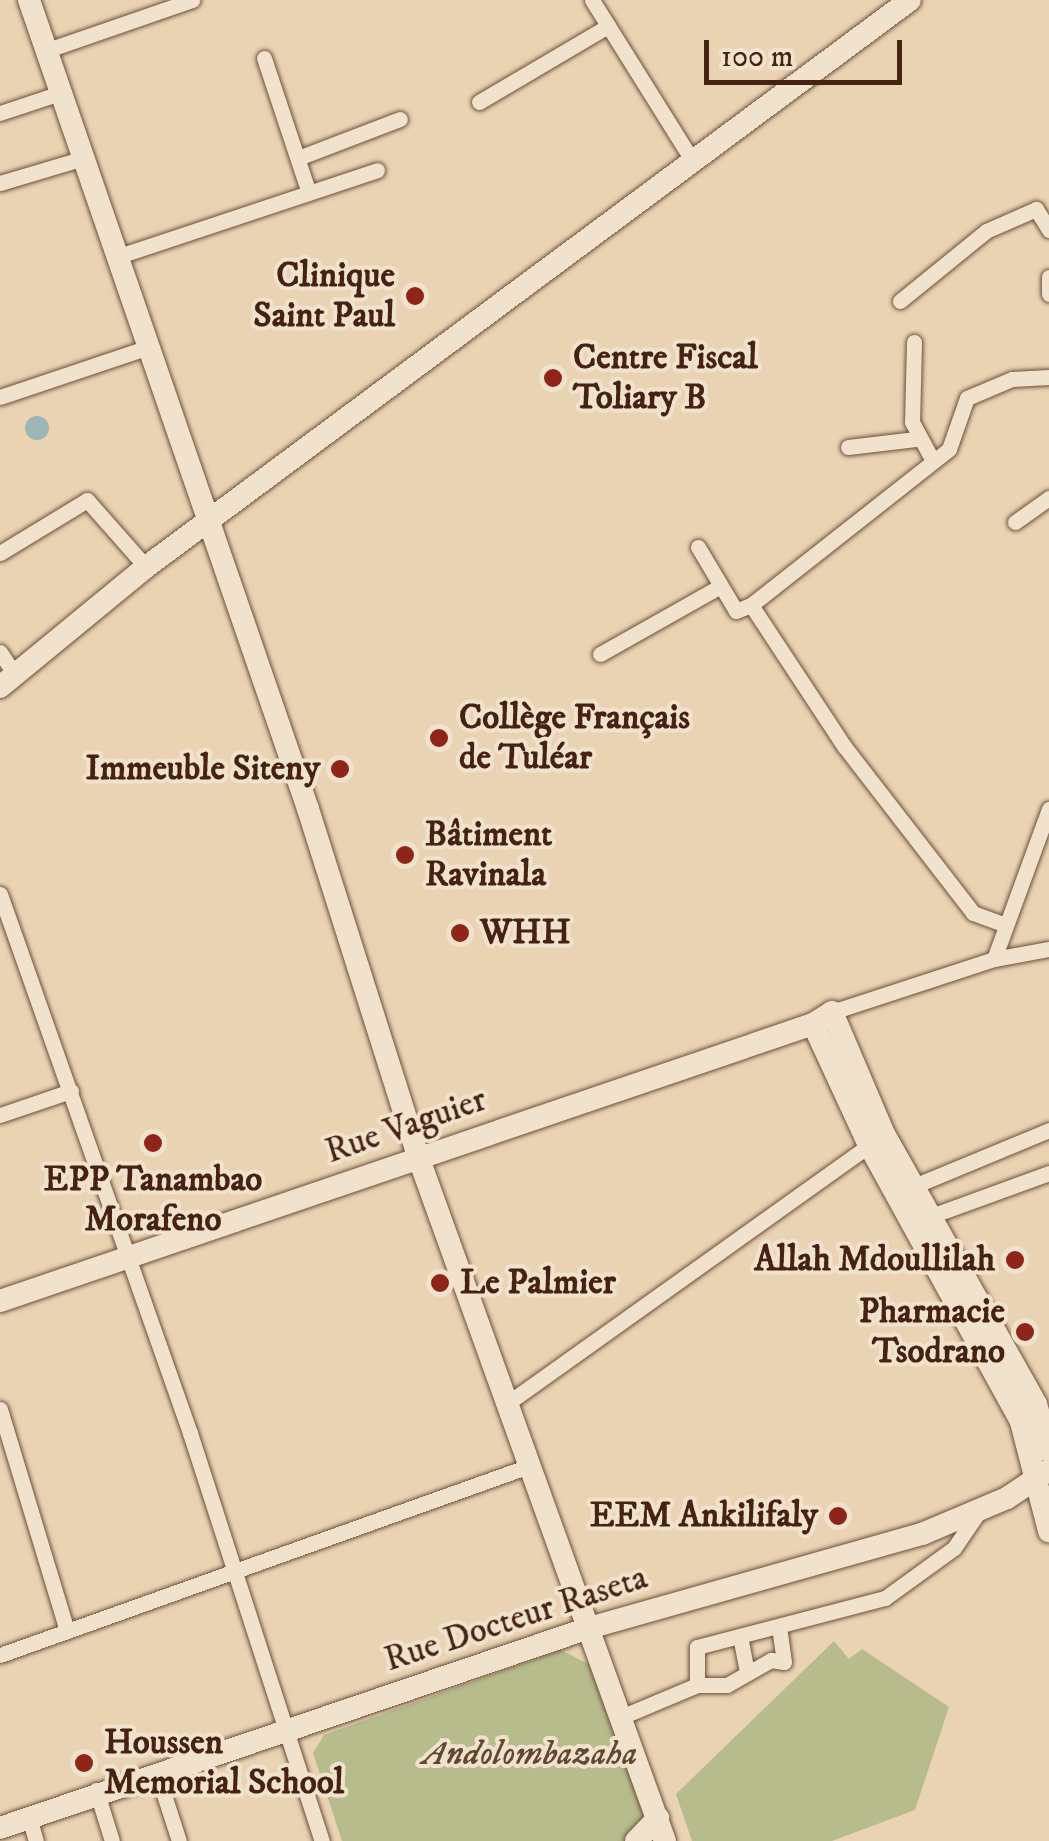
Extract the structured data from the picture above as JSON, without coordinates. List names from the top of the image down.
{
  "streets": {
    "street": ["Rue Vaguier", "Rue Docteur Raseta"]
  },
  "parks": ["Andolombazaha"],
  "places": [
    "Clinique Saint Paul",
    "Centre Fiscal Toliary B",
    "Collège Français de Tuléar",
    "Immeuble Siteny",
    "Bâtiment Ravinala",
    "WHH",
    "EPP Tanambao Morafeno",
    "Allah Mdoullilah",
    "Le Palmier",
    "Pharmacie Tsodrano",
    "EEM Ankilifaly",
    "Houssen Memorial School"
  ],
  "scale_bar": "100 m"
}
